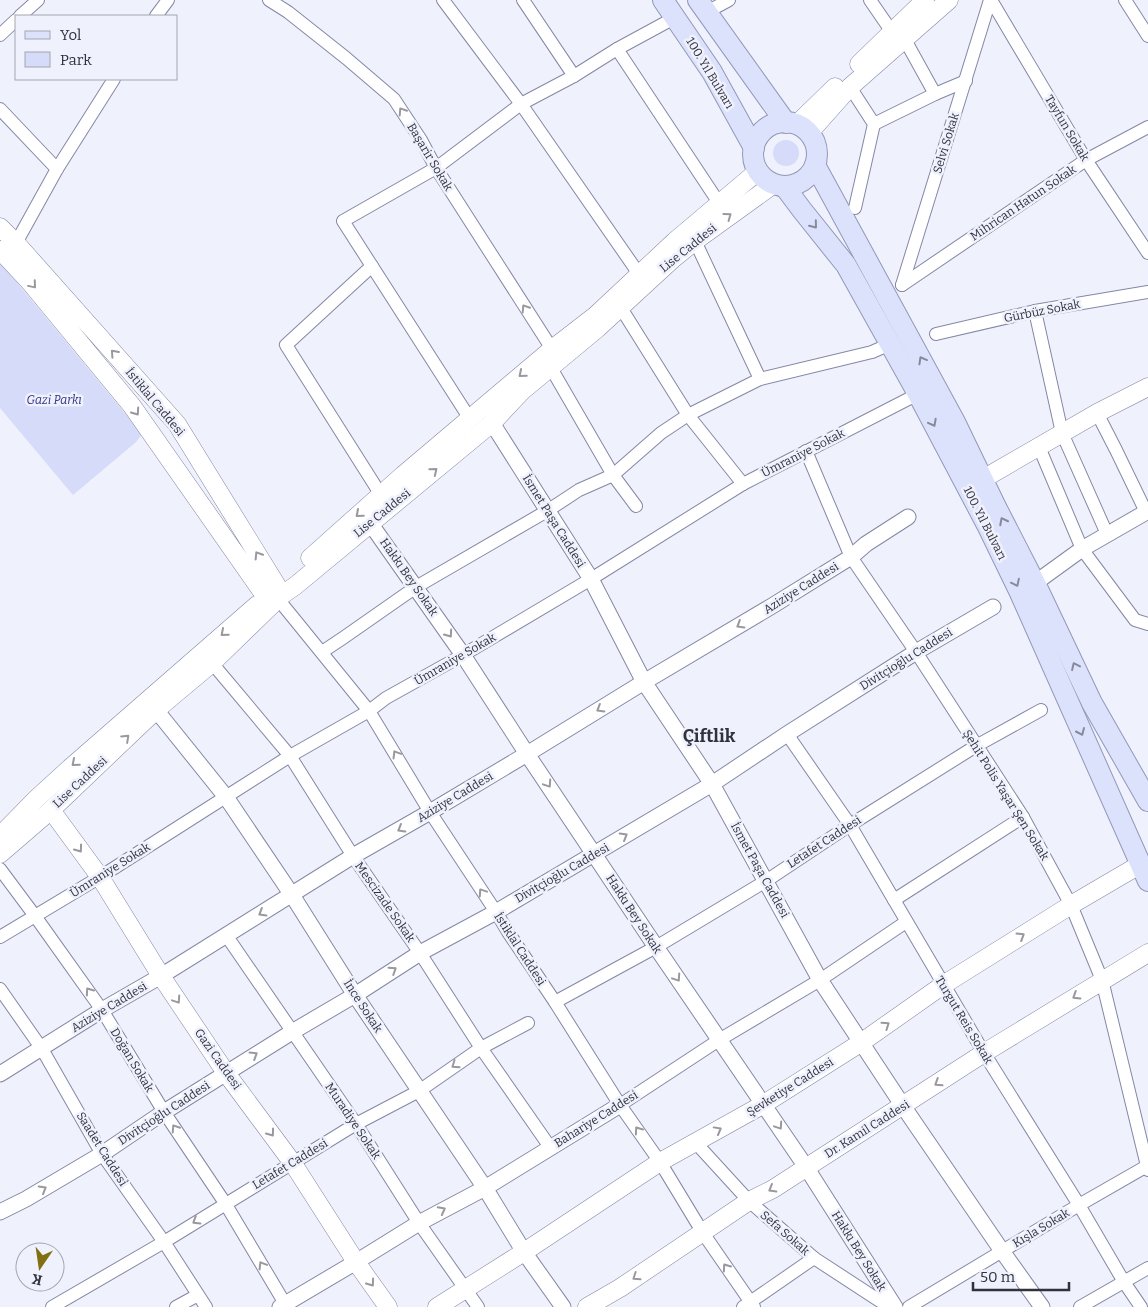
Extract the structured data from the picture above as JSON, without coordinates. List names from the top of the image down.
{
  "streets": {
    "main road": [
      "100. Yıl Bulvarı",
      "Lise Caddesi",
      "İstiklal Caddesi",
      "Gazi Caddesi",
      "Şevketiye Caddesi",
      "Dr. Kamil Caddesi"
    ],
    "street": [
      "Tayfun Sokak",
      "Selvi Sokak",
      "Başarir Sokak",
      "Mihrican Hatun Sokak",
      "Gürbüz Sokak",
      "Ümraniye Sokak",
      "İsmet Paşa Caddesi",
      "Hakkı Bey Sokak",
      "Aziziye Caddesi",
      "Divitçioğlu Caddesi",
      "Şehit Polis Yaşar Şen Sokak",
      "Letafet Caddesi",
      "Mescizade Sokak",
      "İnce Sokak",
      "Turgut Reis Sokak",
      "Doğan Sokak",
      "Bahariye Caddesi",
      "Muradiye Sokak",
      "Saadet Caddesi",
      "Kışla Sokak",
      "Sefa Sokak"
    ]
  },
  "crossings": [
    ["100. Yıl Bulvarı", "Lise Caddesi"],
    ["100. Yıl Bulvarı", "Ümraniye Sokak"],
    ["100. Yıl Bulvarı", "Şevketiye Caddesi"],
    ["Tayfun Sokak", "Selvi Sokak"],
    ["Tayfun Sokak", "Mihrican Hatun Sokak"],
    ["Selvi Sokak", "Mihrican Hatun Sokak"],
    ["Başarir Sokak", "Lise Caddesi"],
    ["Lise Caddesi", "İstiklal Caddesi"],
    ["Lise Caddesi", "İsmet Paşa Caddesi"],
    ["Lise Caddesi", "Hakkı Bey Sokak"],
    ["Lise Caddesi", "Mescizade Sokak"],
    ["Lise Caddesi", "İnce Sokak"],
    ["Lise Caddesi", "Gazi Caddesi"],
    ["İstiklal Caddesi", "Ümraniye Sokak"],
    ["İstiklal Caddesi", "Aziziye Caddesi"],
    ["İstiklal Caddesi", "Divitçioğlu Caddesi"],
    ["İstiklal Caddesi", "Letafet Caddesi"],
    ["İstiklal Caddesi", "Şevketiye Caddesi"],
    ["İstiklal Caddesi", "Bahariye Caddesi"],
    ["İstiklal Caddesi", "Dr. Kamil Caddesi"],
    ["Ümraniye Sokak", "İsmet Paşa Caddesi"],
    ["Ümraniye Sokak", "Hakkı Bey Sokak"],
    ["Ümraniye Sokak", "Şehit Polis Yaşar Şen Sokak"],
    ["Ümraniye Sokak", "Mescizade Sokak"],
    ["Ümraniye Sokak", "İnce Sokak"],
    ["Ümraniye Sokak", "Gazi Caddesi"],
    ["Ümraniye Sokak", "Doğan Sokak"],
    ["İsmet Paşa Caddesi", "Aziziye Caddesi"],
    ["İsmet Paşa Caddesi", "Divitçioğlu Caddesi"],
    ["İsmet Paşa Caddesi", "Letafet Caddesi"],
    ["İsmet Paşa Caddesi", "Şevketiye Caddesi"],
    ["İsmet Paşa Caddesi", "Bahariye Caddesi"],
    ["İsmet Paşa Caddesi", "Dr. Kamil Caddesi"],
    ["İsmet Paşa Caddesi", "Kışla Sokak"],
    ["Hakkı Bey Sokak", "Aziziye Caddesi"],
    ["Hakkı Bey Sokak", "Divitçioğlu Caddesi"],
    ["Hakkı Bey Sokak", "Letafet Caddesi"],
    ["Hakkı Bey Sokak", "Şevketiye Caddesi"],
    ["Hakkı Bey Sokak", "Bahariye Caddesi"],
    ["Hakkı Bey Sokak", "Dr. Kamil Caddesi"],
    ["Aziziye Caddesi", "Şehit Polis Yaşar Şen Sokak"],
    ["Aziziye Caddesi", "Mescizade Sokak"],
    ["Aziziye Caddesi", "İnce Sokak"],
    ["Aziziye Caddesi", "Gazi Caddesi"],
    ["Aziziye Caddesi", "Doğan Sokak"],
    ["Aziziye Caddesi", "Muradiye Sokak"],
    ["Aziziye Caddesi", "Saadet Caddesi"],
    ["Divitçioğlu Caddesi", "Şehit Polis Yaşar Şen Sokak"],
    ["Divitçioğlu Caddesi", "Mescizade Sokak"],
    ["Divitçioğlu Caddesi", "İnce Sokak"],
    ["Divitçioğlu Caddesi", "Turgut Reis Sokak"],
    ["Divitçioğlu Caddesi", "Gazi Caddesi"],
    ["Divitçioğlu Caddesi", "Doğan Sokak"],
    ["Divitçioğlu Caddesi", "Muradiye Sokak"],
    ["Divitçioğlu Caddesi", "Saadet Caddesi"],
    ["Şehit Polis Yaşar Şen Sokak", "Letafet Caddesi"],
    ["Şehit Polis Yaşar Şen Sokak", "Şevketiye Caddesi"],
    ["Şehit Polis Yaşar Şen Sokak", "Dr. Kamil Caddesi"],
    ["Şehit Polis Yaşar Şen Sokak", "Kışla Sokak"],
    ["Letafet Caddesi", "Mescizade Sokak"],
    ["Letafet Caddesi", "İnce Sokak"],
    ["Letafet Caddesi", "Turgut Reis Sokak"],
    ["Letafet Caddesi", "Gazi Caddesi"],
    ["Letafet Caddesi", "Doğan Sokak"],
    ["Letafet Caddesi", "Muradiye Sokak"],
    ["Letafet Caddesi", "Saadet Caddesi"],
    ["Mescizade Sokak", "Bahariye Caddesi"],
    ["İnce Sokak", "Şevketiye Caddesi"],
    ["İnce Sokak", "Bahariye Caddesi"],
    ["Turgut Reis Sokak", "Şevketiye Caddesi"],
    ["Turgut Reis Sokak", "Bahariye Caddesi"],
    ["Turgut Reis Sokak", "Dr. Kamil Caddesi"],
    ["Turgut Reis Sokak", "Kışla Sokak"],
    ["Gazi Caddesi", "Bahariye Caddesi"],
    ["Doğan Sokak", "Bahariye Caddesi"],
    ["Şevketiye Caddesi", "Muradiye Sokak"],
    ["Şevketiye Caddesi", "Sefa Sokak"],
    ["Bahariye Caddesi", "Muradiye Sokak"],
    ["Dr. Kamil Caddesi", "Sefa Sokak"]
  ],
  "one_way": [
    "Hakkı Bey Sokak",
    "Aziziye Caddesi",
    "Divitçioğlu Caddesi",
    "Gazi Caddesi",
    "Doğan Sokak",
    "Şevketiye Caddesi",
    "Dr. Kamil Caddesi"
  ],
  "districts": ["Çiftlik"],
  "parks": ["Gazi Parkı"],
  "legend": ["Yol", "Park"],
  "scale_bar": "50 m",
  "north": "bottom"
}
